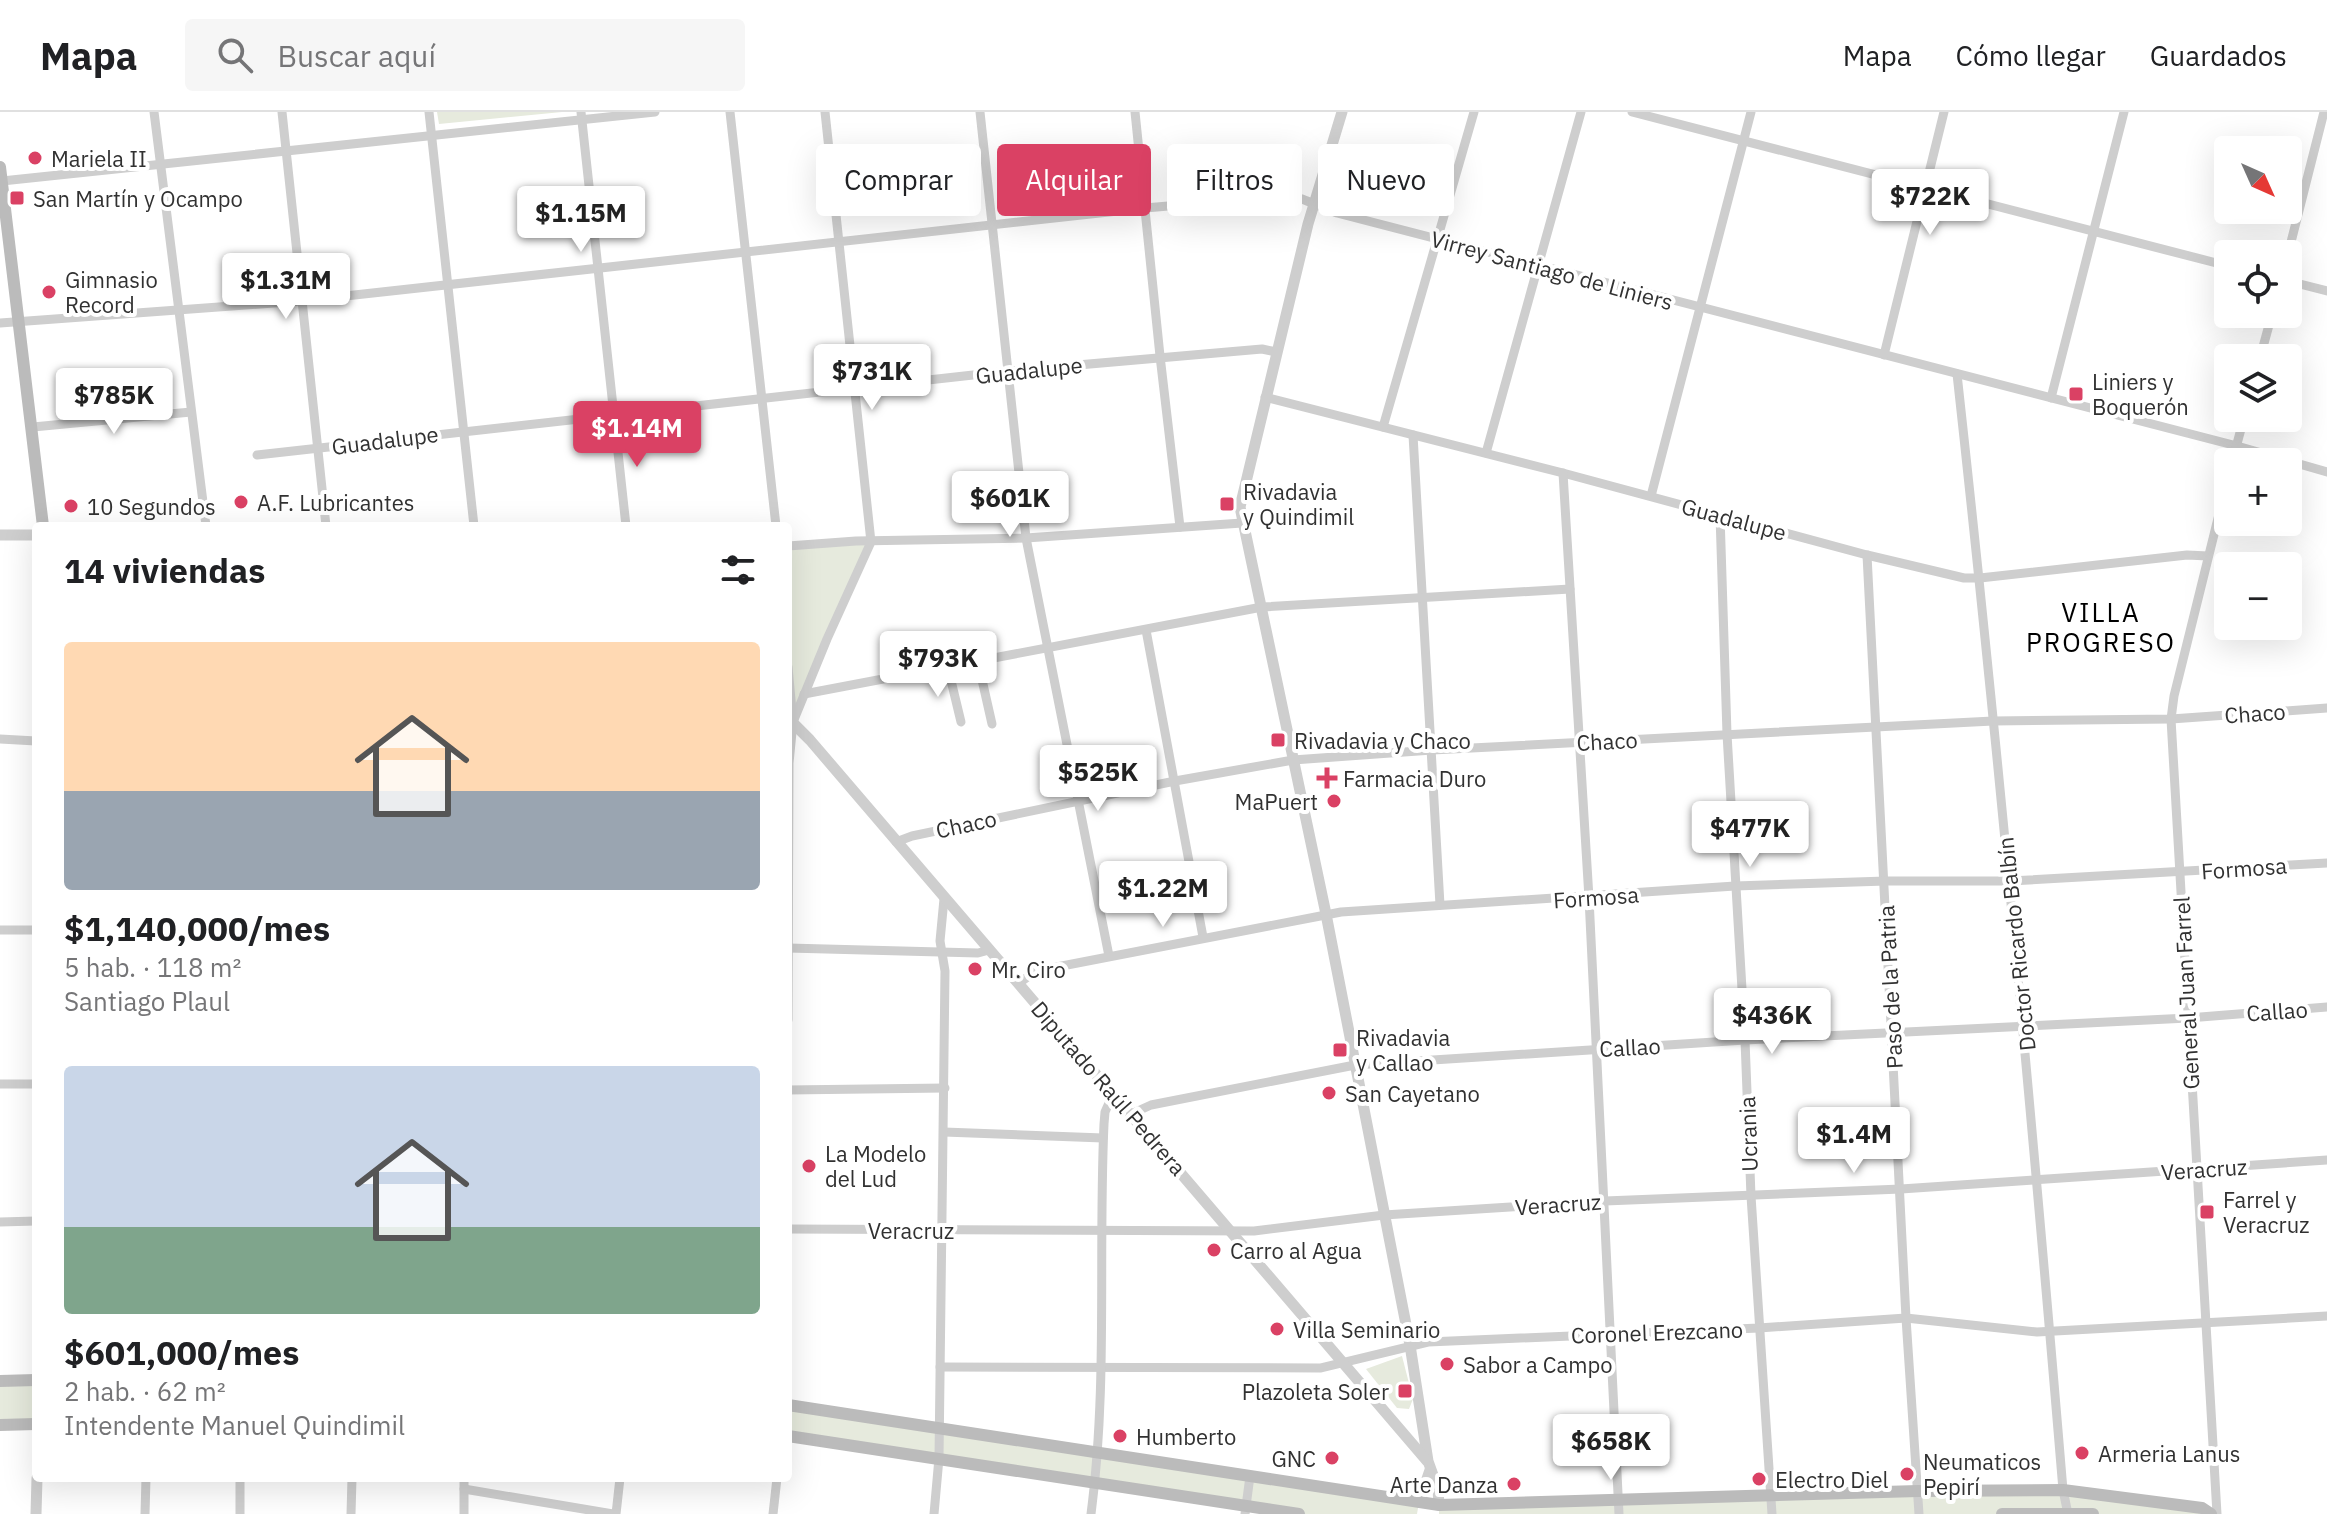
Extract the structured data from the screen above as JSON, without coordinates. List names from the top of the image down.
{
  "streets": {
    "street": [
      "Virrey Santiago de Liniers",
      "Guadalupe",
      "Chaco",
      "Formosa",
      "Doctor Ricardo Balbín",
      "Paso de la Patria",
      "General Juan Farrel",
      "Callao",
      "Diputado Raúl Pedrera",
      "Ucrania",
      "Veracruz",
      "Coronel Erezcano"
    ]
  },
  "crossings": [
    ["Virrey Santiago de Liniers", "Doctor Ricardo Balbín"],
    ["Guadalupe", "Doctor Ricardo Balbín"],
    ["Guadalupe", "Paso de la Patria"],
    ["Guadalupe", "General Juan Farrel"],
    ["Guadalupe", "Ucrania"],
    ["Chaco", "Doctor Ricardo Balbín"],
    ["Chaco", "Paso de la Patria"],
    ["Chaco", "General Juan Farrel"],
    ["Chaco", "Diputado Raúl Pedrera"],
    ["Chaco", "Ucrania"],
    ["Formosa", "Doctor Ricardo Balbín"],
    ["Formosa", "Paso de la Patria"],
    ["Formosa", "General Juan Farrel"],
    ["Formosa", "Diputado Raúl Pedrera"],
    ["Formosa", "Ucrania"],
    ["Doctor Ricardo Balbín", "Callao"],
    ["Doctor Ricardo Balbín", "Veracruz"],
    ["Doctor Ricardo Balbín", "Coronel Erezcano"],
    ["Paso de la Patria", "Callao"],
    ["Paso de la Patria", "Veracruz"],
    ["Paso de la Patria", "Coronel Erezcano"],
    ["General Juan Farrel", "Callao"],
    ["General Juan Farrel", "Veracruz"],
    ["General Juan Farrel", "Coronel Erezcano"],
    ["Callao", "Diputado Raúl Pedrera"],
    ["Callao", "Ucrania"],
    ["Diputado Raúl Pedrera", "Veracruz"],
    ["Diputado Raúl Pedrera", "Coronel Erezcano"],
    ["Ucrania", "Veracruz"],
    ["Ucrania", "Coronel Erezcano"]
  ],
  "districts": ["VILLA PROGRESO"],
  "places": {
    "other": [
      "Mariela II",
      "Gimnasio Record",
      "A.F. Lubricantes",
      "10 Segundos",
      "MaPuert",
      "Mr. Ciro",
      "San Cayetano",
      "La Modelo del Lud",
      "Carro al Agua",
      "Villa Seminario",
      "Sabor a Campo",
      "Humberto",
      "Armeria Lanus",
      "GNC",
      "Neumaticos Pepirí",
      "Electro Diel",
      "Arte Danza"
    ],
    "transit": [
      "San Martín y Ocampo",
      "Liniers y Boquerón",
      "Rivadavia y Quindimil",
      "Rivadavia y Chaco",
      "Rivadavia y Callao",
      "Farrel y Veracruz",
      "Plazoleta Soler"
    ],
    "health": ["Farmacia Duro"]
  },
  "north": "bottom right",
  "page": {
    "header": "Mapa",
    "search": "Buscar aquí",
    "nav": ["Mapa", "Cómo llegar", "Guardados"],
    "map_buttons": ["+", "−"],
    "chip": [
      "Comprar",
      "Alquilar",
      "Filtros",
      "Nuevo"
    ],
    "price": [
      "$722K",
      "$1.15M",
      "$1.31M",
      "$731K",
      "$785K",
      "$1.14M",
      "$601K",
      "$793K",
      "$525K",
      "$477K",
      "$1.22M",
      "$436K",
      "$1.4M",
      "$658K"
    ],
    "heading": "14 viviendas",
    "list": [
      {
        "name": "$1,140,000/mes",
        "note": "5 hab. · 118 m² · Santiago Plaul"
      },
      {
        "name": "$601,000/mes",
        "note": "2 hab. · 62 m² · Intendente Manuel Quindimil"
      }
    ]
  }
}
